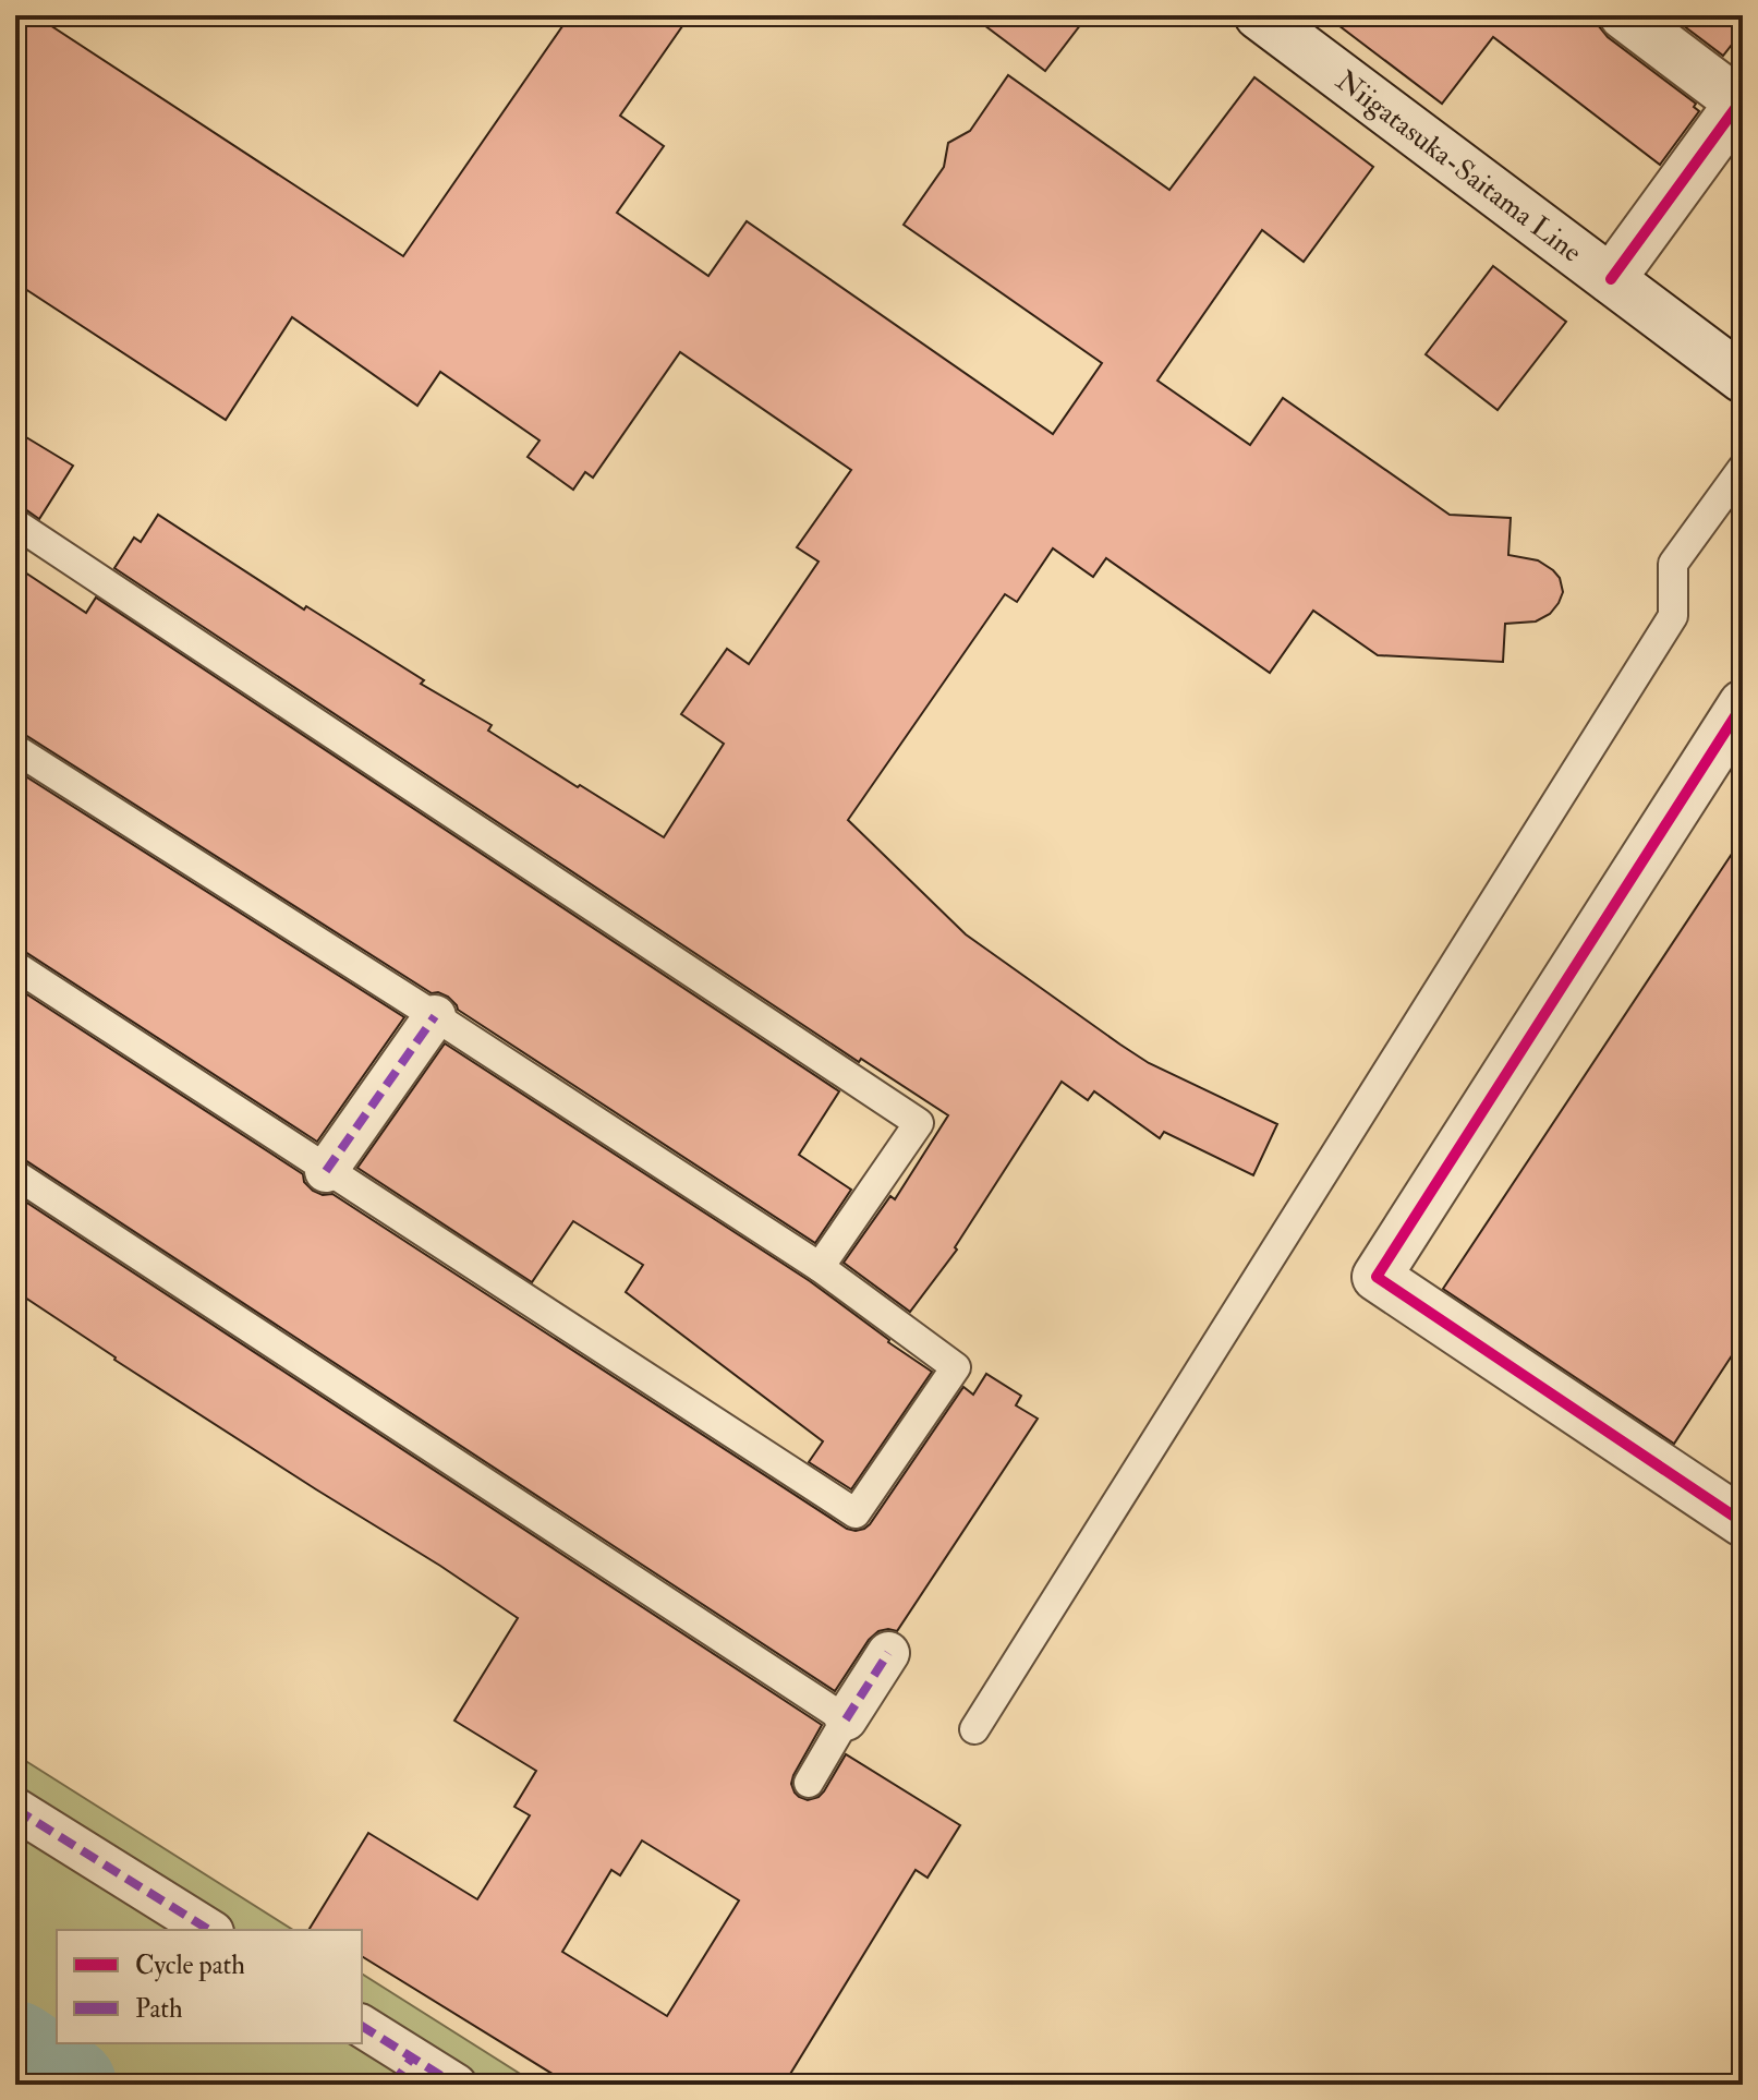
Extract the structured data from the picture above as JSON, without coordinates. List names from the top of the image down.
{
  "streets": {
    "street": ["Niigatasuka-Saitama Line"]
  },
  "legend": ["Cycle path", "Path"]
}
